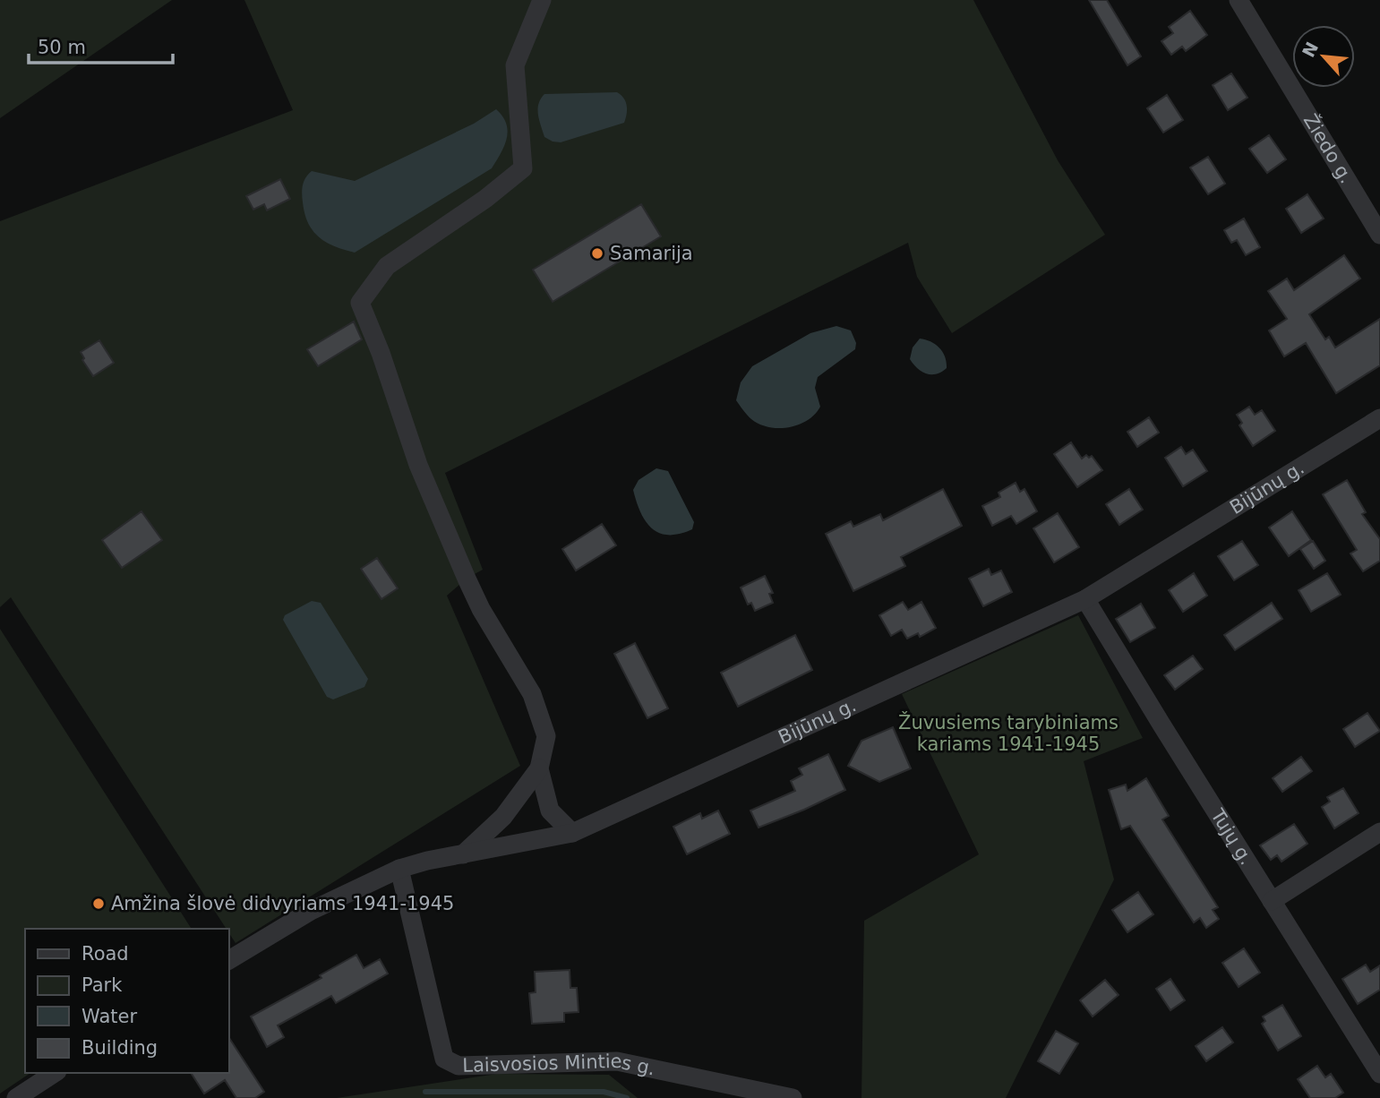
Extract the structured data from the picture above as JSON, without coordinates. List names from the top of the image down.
{
  "streets": {
    "street": [
      "Žiedo g.",
      "Bijūnų g.",
      "Tujų g.",
      "Laisvosios Minties g."
    ]
  },
  "crossings": [
    ["Bijūnų g.", "Tujų g."],
    ["Bijūnų g.", "Laisvosios Minties g."]
  ],
  "parks": ["Žuvusiems tarybiniams kariams 1941-1945"],
  "places": ["Samarija", "Amžina šlovė didvyriams 1941-1945"],
  "legend": [
    "Road",
    "Park",
    "Water",
    "Building"
  ],
  "scale_bar": "50 m",
  "north": "top left"
}
